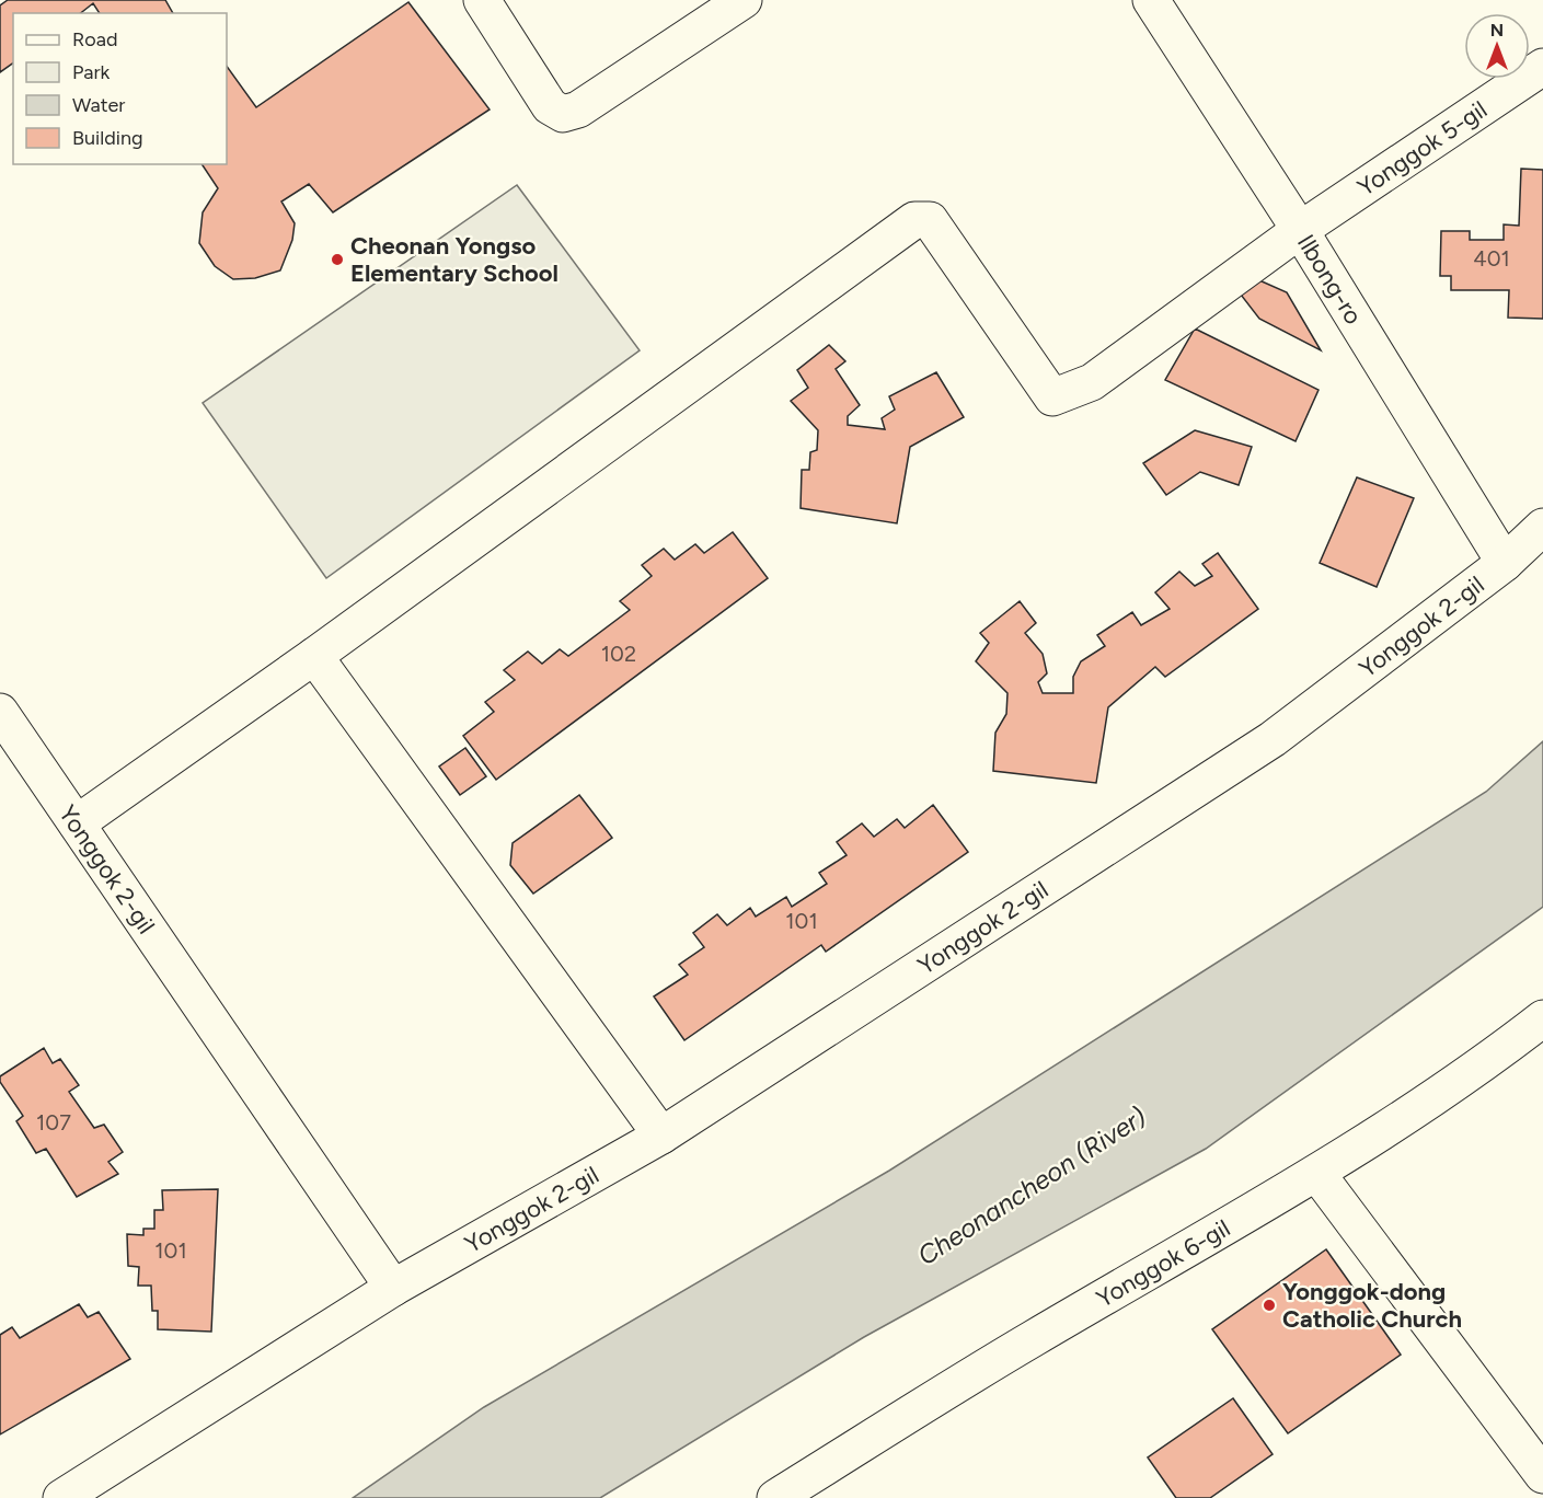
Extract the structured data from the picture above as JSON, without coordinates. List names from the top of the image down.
{
  "streets": {
    "street": [
      "Yonggok 5-gil",
      "Ilbong-ro",
      "Yonggok 2-gil",
      "Yonggok 6-gil"
    ]
  },
  "crossings": [
    ["Yonggok 5-gil", "Ilbong-ro"],
    ["Ilbong-ro", "Yonggok 2-gil"]
  ],
  "water": ["Cheonancheon (River)"],
  "places": ["Cheonan Yongso Elementary School", "Yonggok-dong Catholic Church"],
  "house_numbers": [
    "401",
    "102",
    "101",
    "107",
    "101"
  ],
  "legend": [
    "Road",
    "Park",
    "Water",
    "Building"
  ],
  "north": "top"
}
